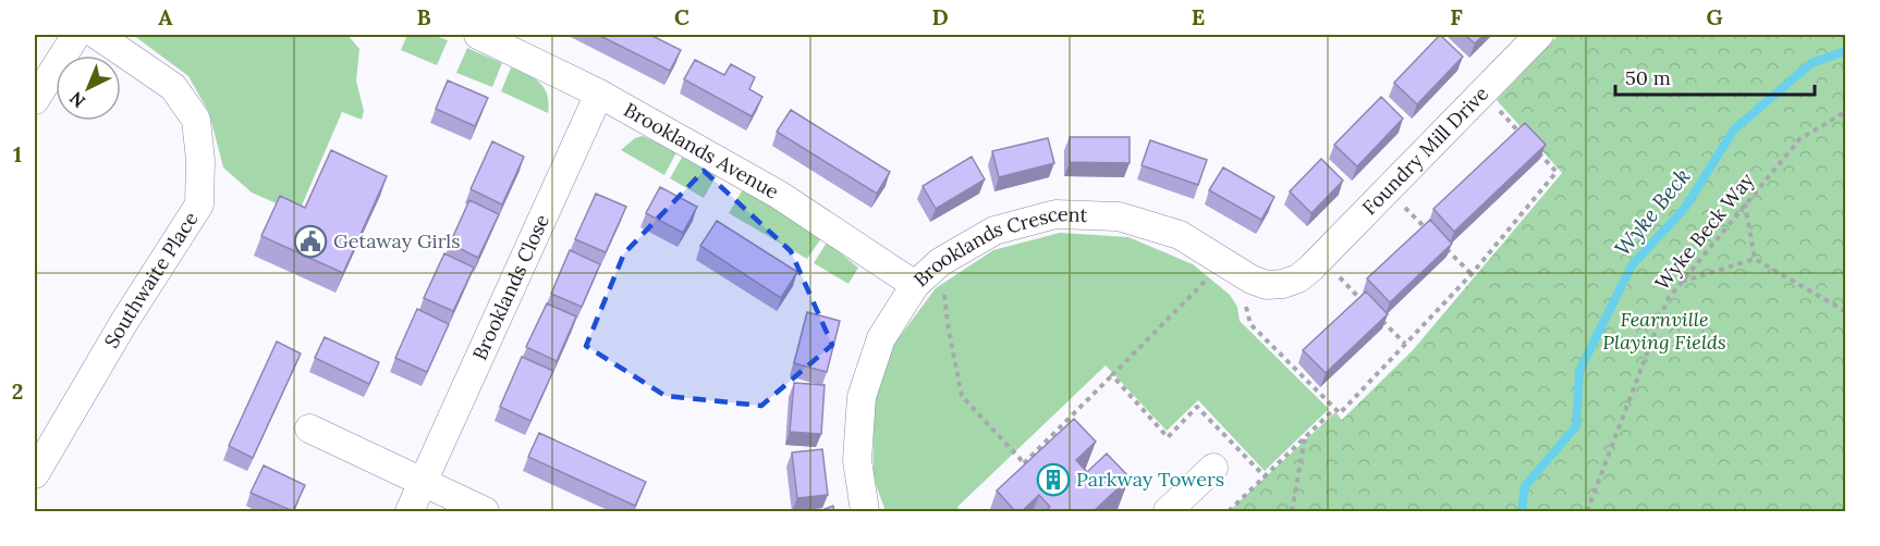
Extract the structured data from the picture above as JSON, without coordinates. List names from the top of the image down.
{
  "streets": {
    "street": [
      "Brooklands Avenue",
      "Foundry Mill Drive",
      "Brooklands Crescent",
      "Southwaite Place",
      "Brooklands Close"
    ],
    "path": ["Wyke Beck Way"]
  },
  "crossings": [
    ["Brooklands Avenue", "Brooklands Crescent"],
    ["Brooklands Avenue", "Brooklands Close"],
    ["Foundry Mill Drive", "Brooklands Crescent"]
  ],
  "water": ["Wyke Beck"],
  "parks": ["Fearnville Playing Fields"],
  "places": {
    "public building": ["Getaway Girls"],
    "building": ["Parkway Towers"]
  },
  "scale_bar": "50 m",
  "north": "bottom left",
  "grid": {
    "columns": [
      "A",
      "B",
      "C",
      "D",
      "E",
      "F",
      "G"
    ],
    "rows": ["1", "2"]
  }
}
